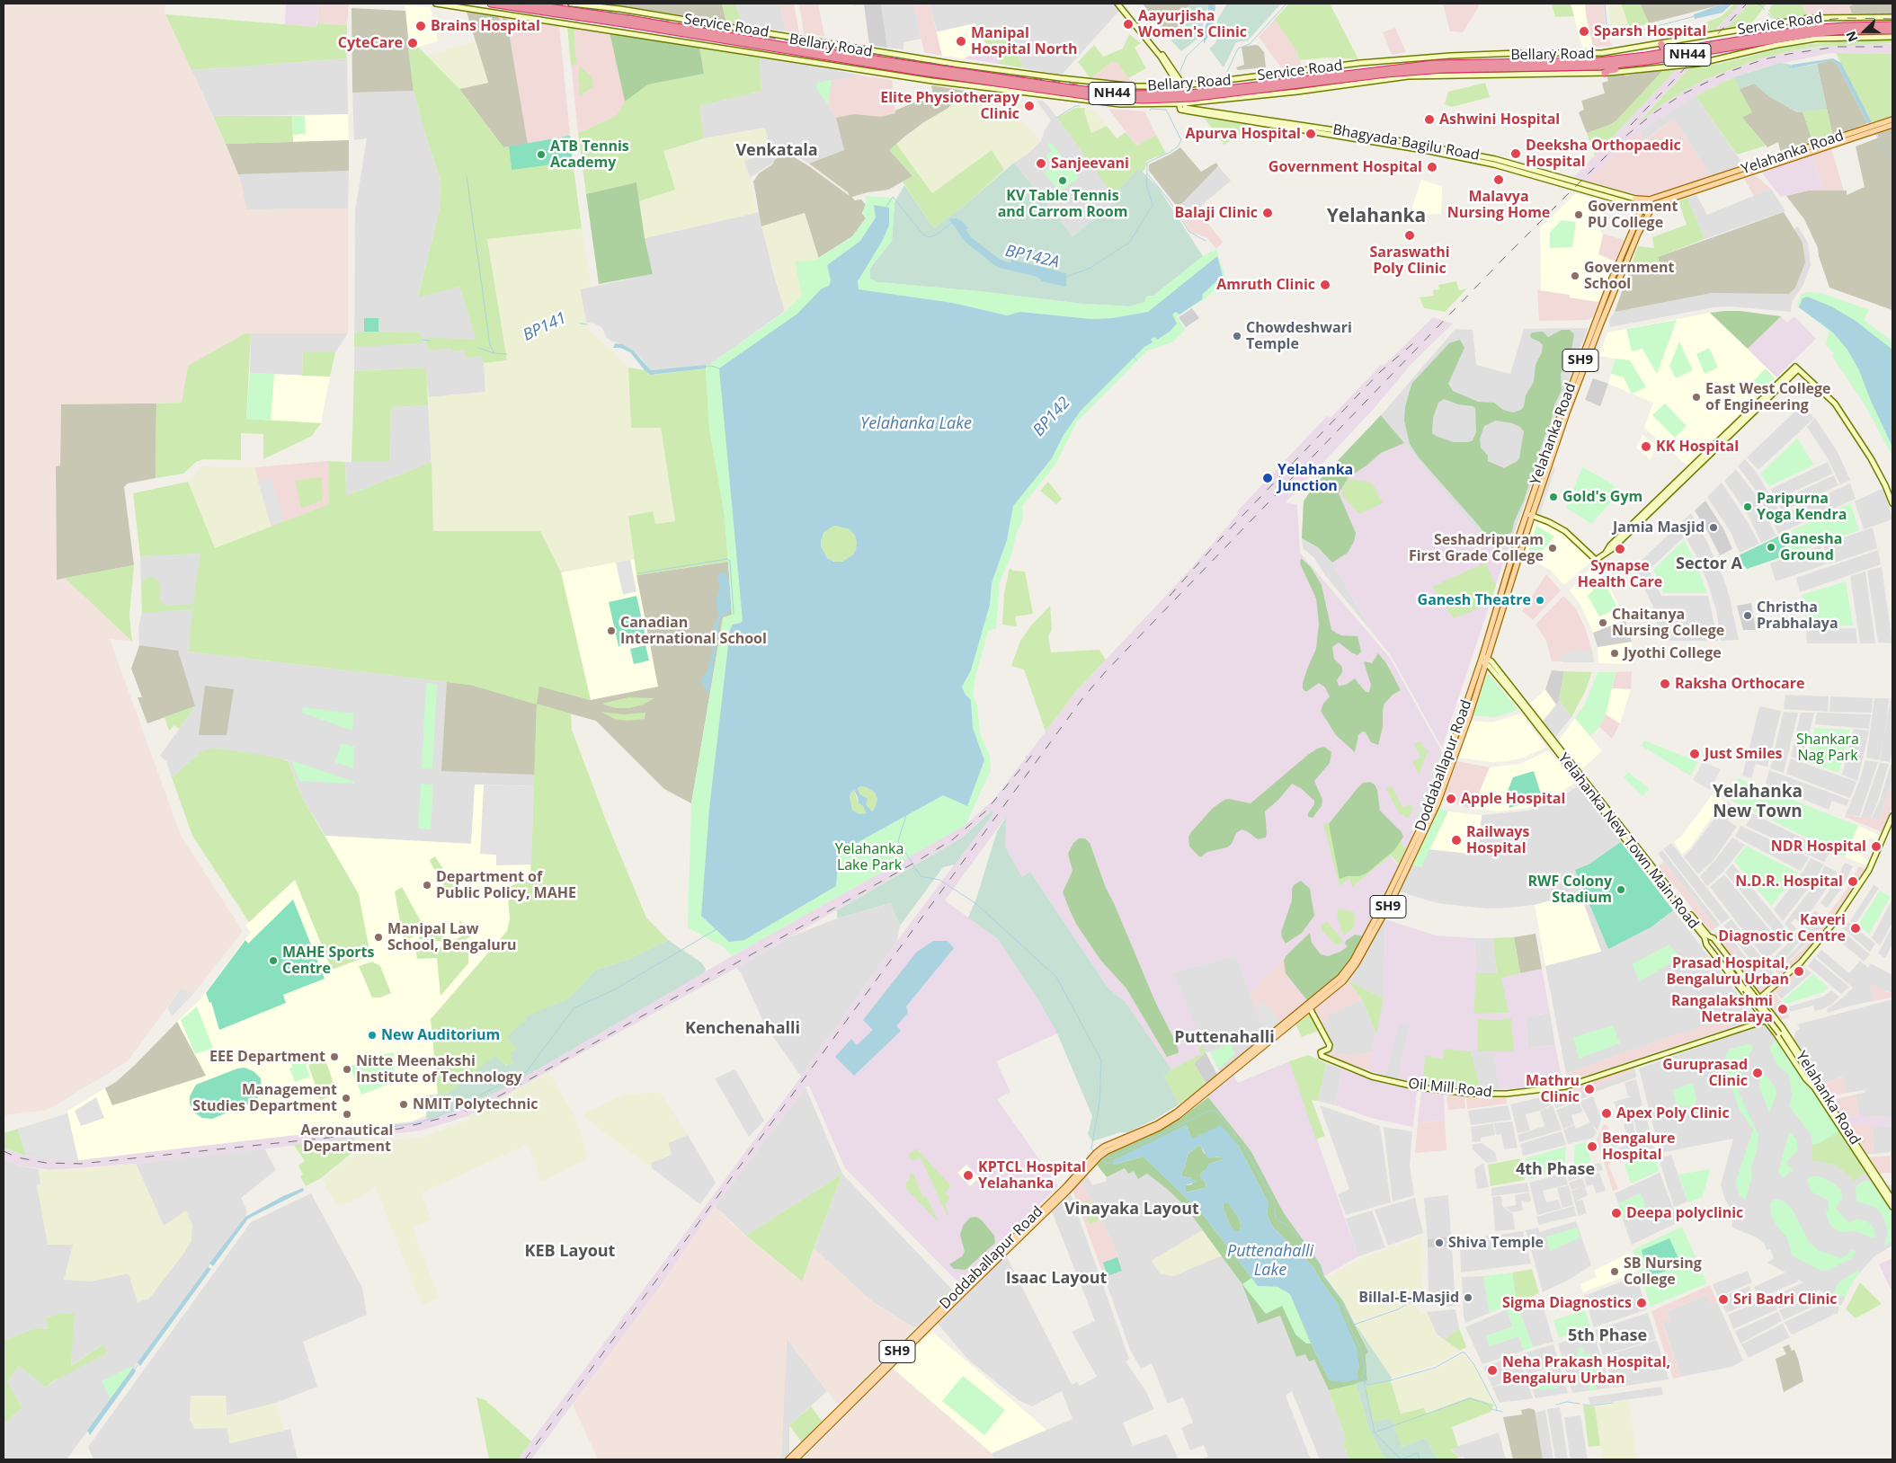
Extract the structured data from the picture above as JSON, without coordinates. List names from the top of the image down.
{
  "streets": {
    "highway": ["Bellary Road", "NH44"],
    "main road": [
      "Service Road",
      "Bhagyada Bagilu Road",
      "Yelahanka Road",
      "SH9",
      "Doddaballapur Road",
      "Yelahanka New Town Main Road",
      "Oil Mill Road"
    ]
  },
  "crossings": [
    ["Bhagyada Bagilu Road", "Yelahanka Road"],
    ["Yelahanka Road", "Doddaballapur Road"],
    ["Yelahanka Road", "Yelahanka New Town Main Road"],
    ["Yelahanka Road", "Oil Mill Road"],
    ["Doddaballapur Road", "Yelahanka New Town Main Road"],
    ["Doddaballapur Road", "Oil Mill Road"],
    ["Yelahanka New Town Main Road", "Oil Mill Road"]
  ],
  "districts": [
    "Venkatala",
    "Yelahanka",
    "Sector A",
    "Yelahanka New Town",
    "Kenchenahalli",
    "Puttenahalli",
    "4th Phase",
    "Vinayaka Layout",
    "KEB Layout",
    "Isaac Layout",
    "5th Phase"
  ],
  "water": [
    "BP142A",
    "BP141",
    "BP142",
    "Yelahanka Lake",
    "Puttenahalli Lake"
  ],
  "parks": ["Shankara Nag Park", "Yelahanka Lake Park"],
  "places": [
    "Aayurjisha Women's Clinic",
    "Brains Hospital",
    "Sparsh Hospital",
    "Manipal Hospital North",
    "CyteCare",
    "Elite Physiotherapy Clinic",
    "Ashwini Hospital",
    "Apurva Hospital",
    "Deeksha Orthopaedic Hospital",
    "ATB Tennis Academy",
    "Sanjeevani",
    "Government Hospital",
    "Malavya Nursing Home",
    "KV Table Tennis and Carrom Room",
    "Balaji Clinic",
    "Government PU College",
    "Saraswathi Poly Clinic",
    "Government School",
    "Amruth Clinic",
    "Chowdeshwari Temple",
    "East West College of Engineering",
    "KK Hospital",
    "Yelahanka Junction",
    "Gold's Gym",
    "Paripurna Yoga Kendra",
    "Jamia Masjid",
    "Ganesha Ground",
    "Seshadripuram First Grade College",
    "Synapse Health Care",
    "Ganesh Theatre",
    "Christha Prabhalaya",
    "Chaitanya Nursing College",
    "Canadian International School",
    "Jyothi College",
    "Raksha Orthocare",
    "Just Smiles",
    "Apple Hospital",
    "Railways Hospital",
    "NDR Hospital",
    "N.D.R. Hospital",
    "Department of Public Policy, MAHE",
    "RWF Colony Stadium",
    "Kaveri Diagnostic Centre",
    "Manipal Law School, Bengaluru",
    "MAHE Sports Centre",
    "Prasad Hospital, Bengaluru Urban",
    "Rangalakshmi Netralaya",
    "New Auditorium",
    "EEE Department",
    "Nitte Meenakshi Institute of Technology",
    "Guruprasad Clinic",
    "Mathru Clinic",
    "Management Studies Department",
    "NMIT Polytechnic",
    "Apex Poly Clinic",
    "Aeronautical Department",
    "Bengalure Hospital",
    "KPTCL Hospital Yelahanka",
    "Deepa polyclinic",
    "Shiva Temple",
    "SB Nursing College",
    "Billal-E-Masjid",
    "Sri Badri Clinic",
    "Sigma Diagnostics",
    "Neha Prakash Hospital, Bengaluru Urban"
  ],
  "north": "left"
}
